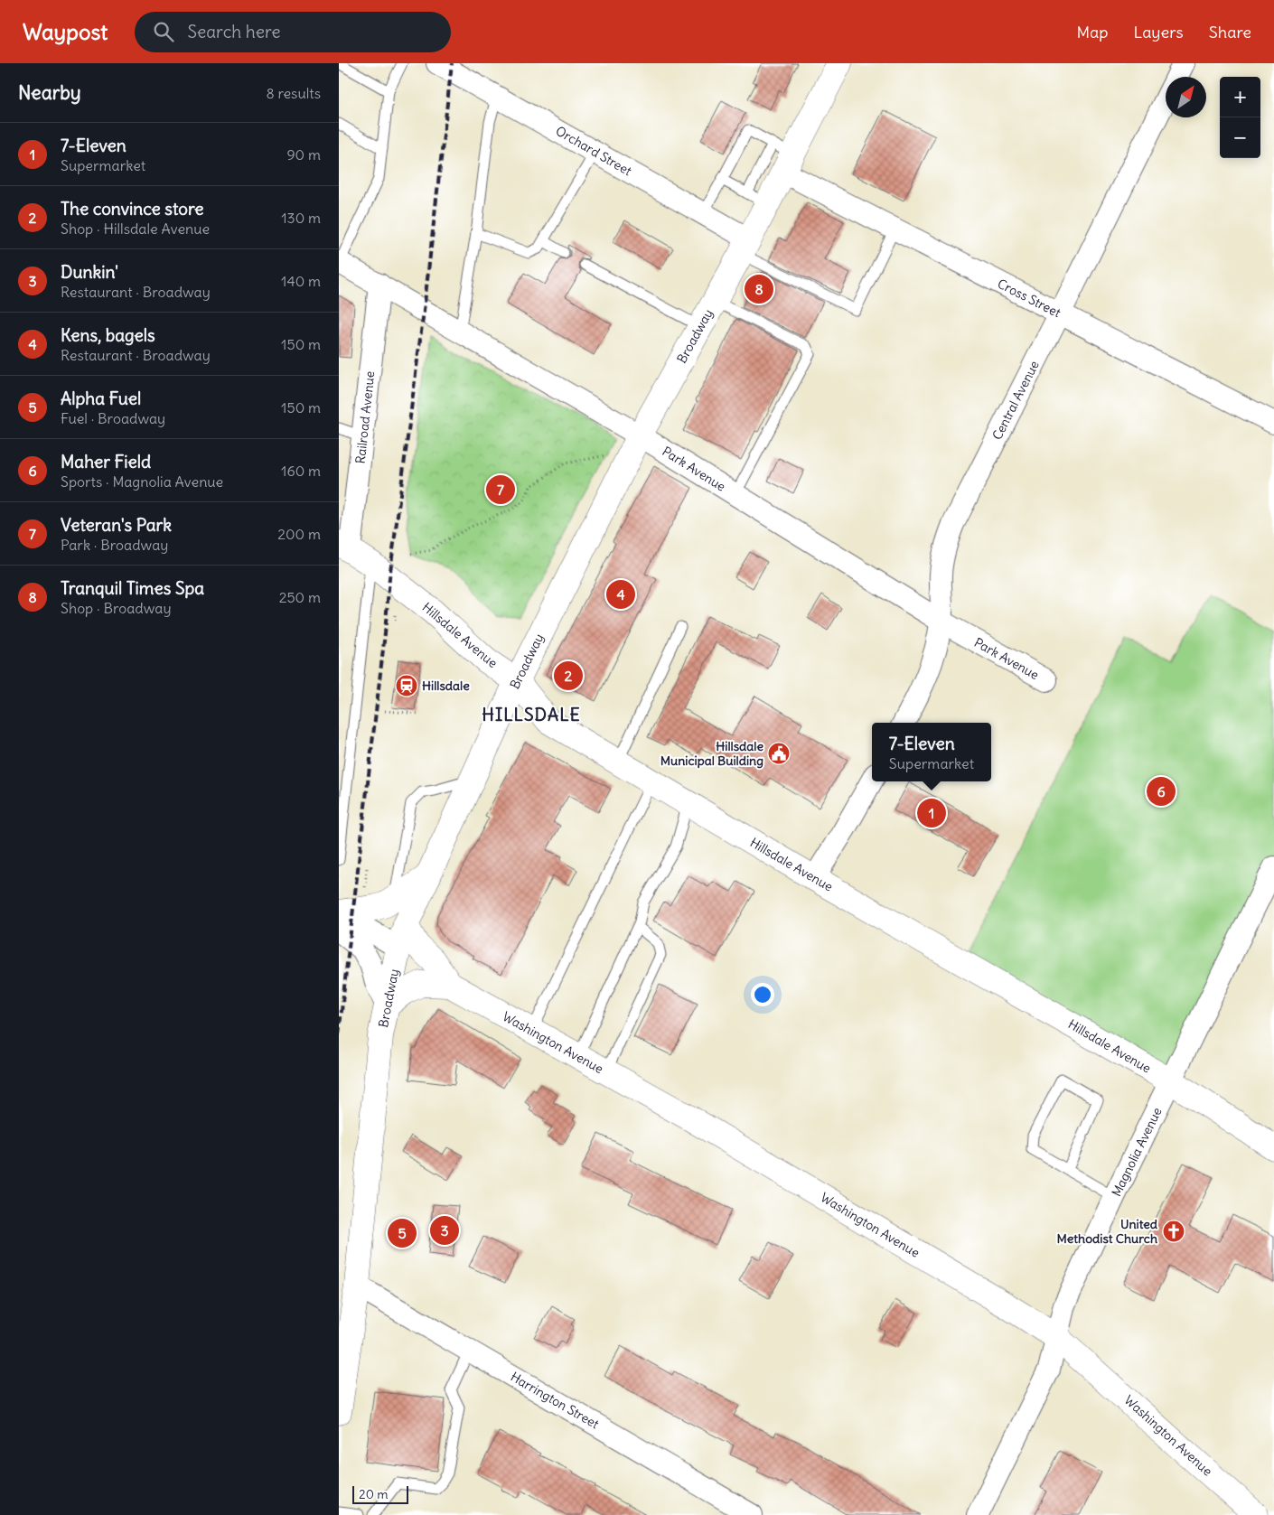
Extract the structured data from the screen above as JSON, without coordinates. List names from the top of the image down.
{
  "streets": {
    "street": [
      "Orchard Street",
      "Cross Street",
      "Broadway",
      "Central Avenue",
      "Railroad Avenue",
      "Park Avenue",
      "Hillsdale Avenue",
      "Washington Avenue",
      "Magnolia Avenue",
      "Harrington Street"
    ]
  },
  "crossings": [
    ["Orchard Street", "Broadway"],
    ["Cross Street", "Broadway"],
    ["Cross Street", "Central Avenue"],
    ["Broadway", "Park Avenue"],
    ["Broadway", "Hillsdale Avenue"],
    ["Broadway", "Washington Avenue"],
    ["Broadway", "Harrington Street"],
    ["Central Avenue", "Park Avenue"],
    ["Railroad Avenue", "Park Avenue"],
    ["Railroad Avenue", "Hillsdale Avenue"],
    ["Hillsdale Avenue", "Magnolia Avenue"],
    ["Washington Avenue", "Magnolia Avenue"]
  ],
  "districts": ["HILLSDALE"],
  "places": {
    "station": ["Hillsdale"],
    "public building": ["Hillsdale Municipal Building"],
    "church": ["United Methodist Church"]
  },
  "scale_bar": "20 m",
  "north": "top right",
  "page": {
    "header": "Waypost",
    "search": "Search here",
    "nav": ["Map", "Layers", "Share"],
    "heading": ["Nearby", "8 results"],
    "map_buttons": ["+", "−"],
    "list": [
      {
        "mark": "1",
        "name": "7-Eleven",
        "note": "Supermarket",
        "value": "90 m"
      },
      {
        "mark": "2",
        "name": "The convince store",
        "note": "Shop · Hillsdale Avenue",
        "value": "130 m"
      },
      {
        "mark": "3",
        "name": "Dunkin'",
        "note": "Restaurant · Broadway",
        "value": "140 m"
      },
      {
        "mark": "4",
        "name": "Kens, bagels",
        "note": "Restaurant · Broadway",
        "value": "150 m"
      },
      {
        "mark": "5",
        "name": "Alpha Fuel",
        "note": "Fuel · Broadway",
        "value": "150 m"
      },
      {
        "mark": "6",
        "name": "Maher Field",
        "note": "Sports · Magnolia Avenue",
        "value": "160 m"
      },
      {
        "mark": "7",
        "name": "Veteran's Park",
        "note": "Park · Broadway",
        "value": "200 m"
      },
      {
        "mark": "8",
        "name": "Tranquil Times Spa",
        "note": "Shop · Broadway",
        "value": "250 m"
      }
    ],
    "pins": [
      "8",
      "7",
      "4",
      "2",
      "6",
      "1",
      "3",
      "5"
    ],
    "popup": ["7-Eleven", "Supermarket"],
    "scale": "20 m"
  }
}
